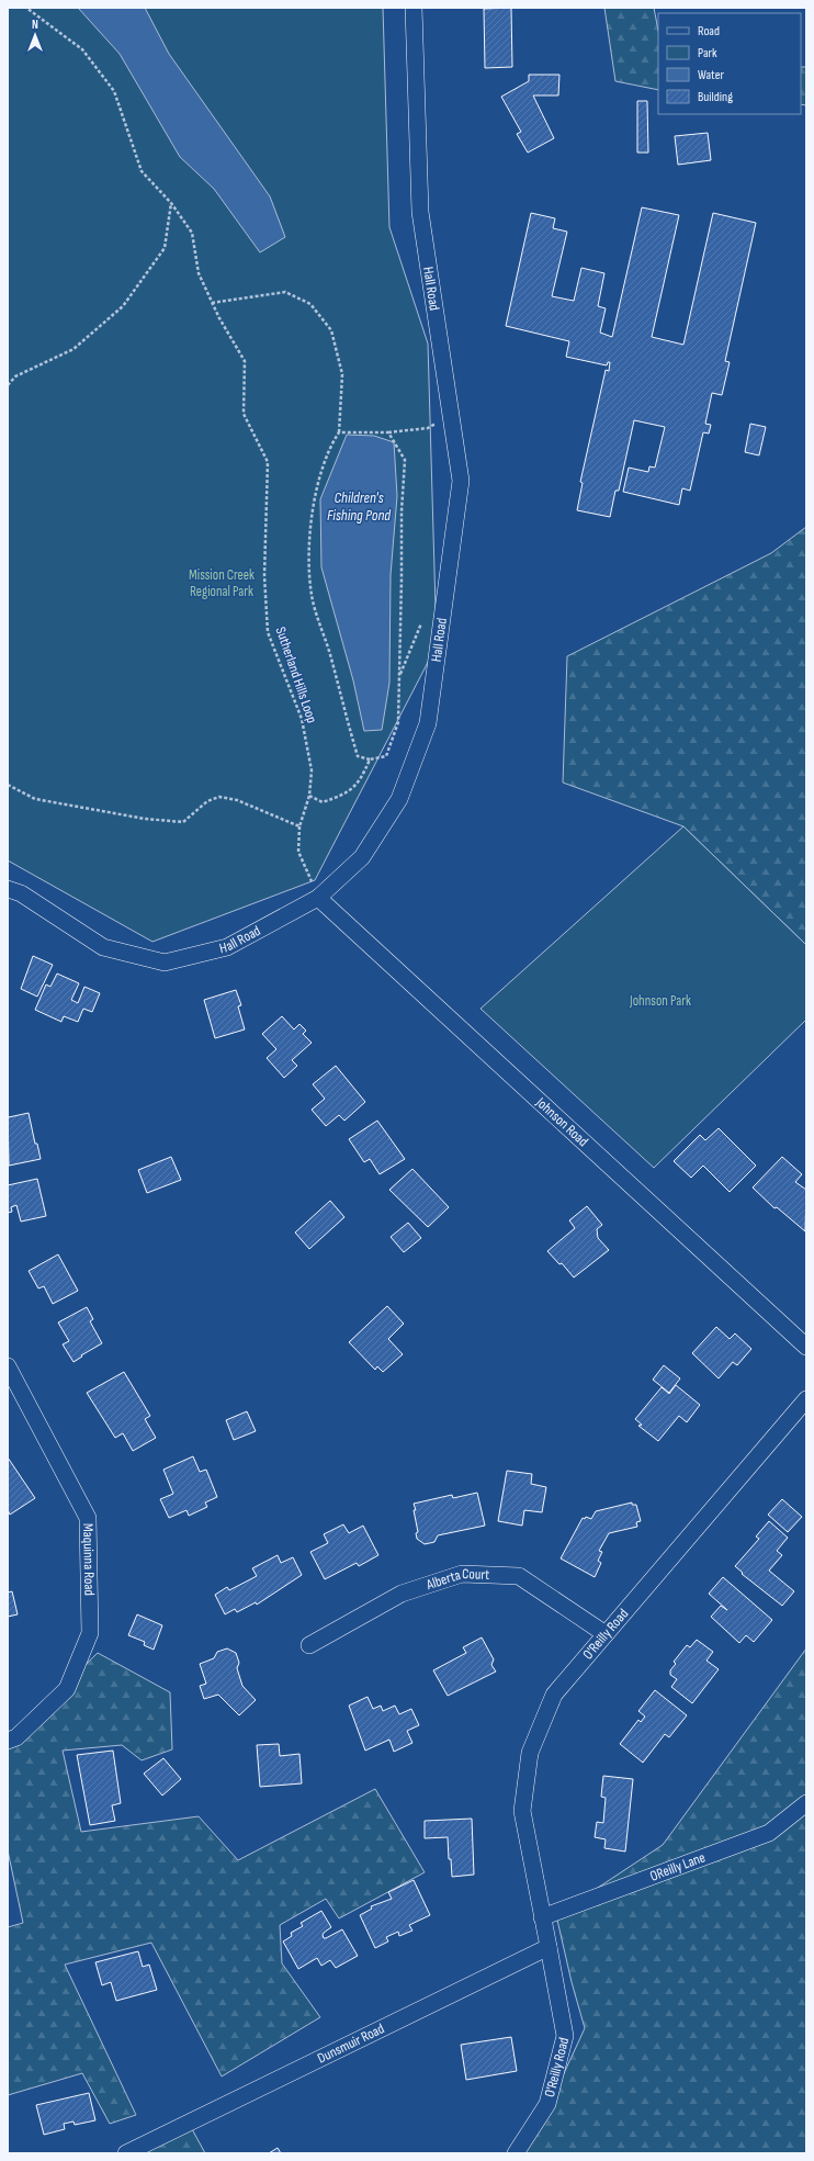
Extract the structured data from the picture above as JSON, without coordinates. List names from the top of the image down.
{
  "streets": {
    "street": [
      "Hall Road",
      "Johnson Road",
      "Maquinna Road",
      "Alberta Court",
      "O'Reilly Road",
      "OReilly Lane",
      "Dunsmuir Road"
    ],
    "path": ["Sutherland Hills Loop"]
  },
  "crossings": [
    ["Hall Road", "Sutherland Hills Loop"],
    ["Hall Road", "Johnson Road"],
    ["Sutherland Hills Loop", "Johnson Road"],
    ["Alberta Court", "O'Reilly Road"],
    ["O'Reilly Road", "OReilly Lane"],
    ["O'Reilly Road", "Dunsmuir Road"]
  ],
  "water": ["Children's Fishing Pond"],
  "parks": ["Mission Creek Regional Park", "Johnson Park"],
  "legend": [
    "Road",
    "Park",
    "Water",
    "Building"
  ],
  "north": "top"
}
